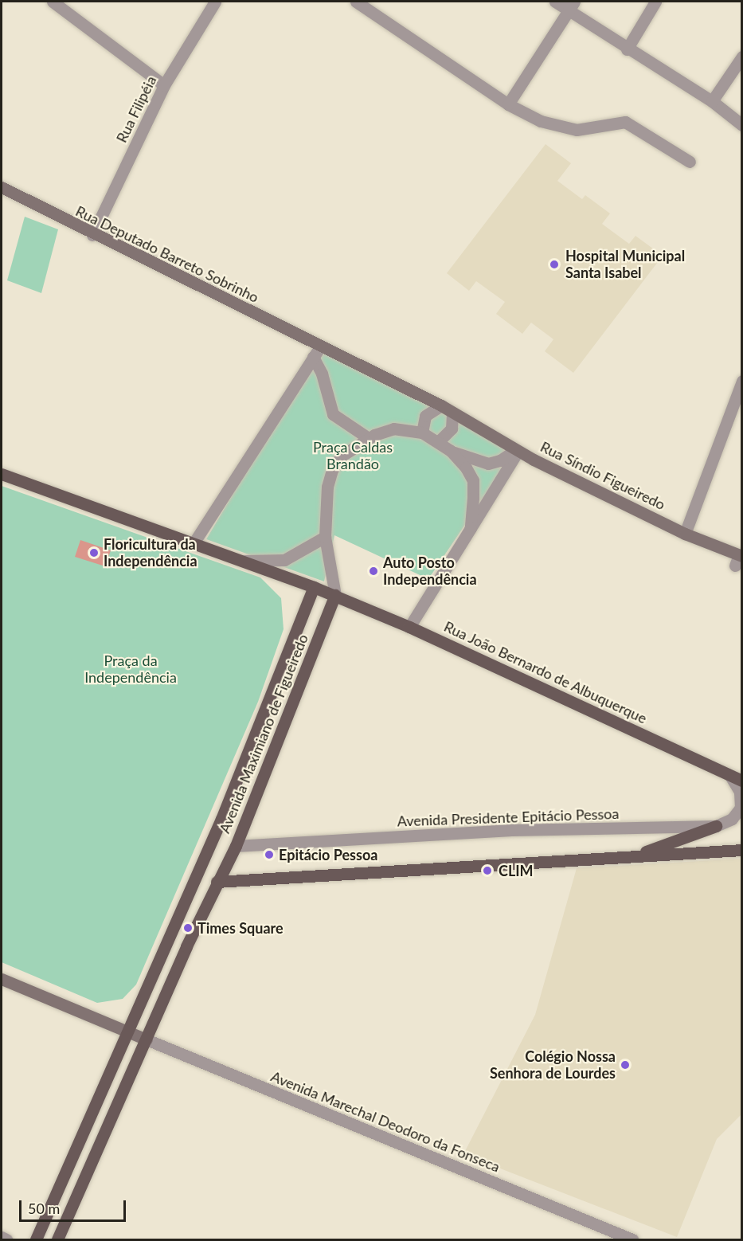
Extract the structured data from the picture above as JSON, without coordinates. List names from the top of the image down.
{
  "streets": {
    "main road": [
      "Rua Deputado Barreto Sobrinho",
      "Rua Síndio Figueiredo",
      "Rua João Bernardo de Albuquerque",
      "Avenida Maximiano de Figueiredo",
      "Avenida Marechal Deodoro da Fonseca"
    ],
    "street": ["Rua Filipéia", "Avenida Presidente Epitácio Pessoa"]
  },
  "crossings": [
    ["Rua Filipéia", "Rua Deputado Barreto Sobrinho"],
    ["Rua João Bernardo de Albuquerque", "Avenida Maximiano de Figueiredo"],
    ["Avenida Maximiano de Figueiredo", "Avenida Presidente Epitácio Pessoa"]
  ],
  "parks": ["Praça Caldas Brandão", "Praça da Independência"],
  "places": [
    "Hospital Municipal Santa Isabel",
    "Floricultura da Independência",
    "Auto Posto Independência",
    "Epitácio Pessoa",
    "CLIM",
    "Times Square",
    "Colégio Nossa Senhora de Lourdes"
  ],
  "scale_bar": "50 m"
}
